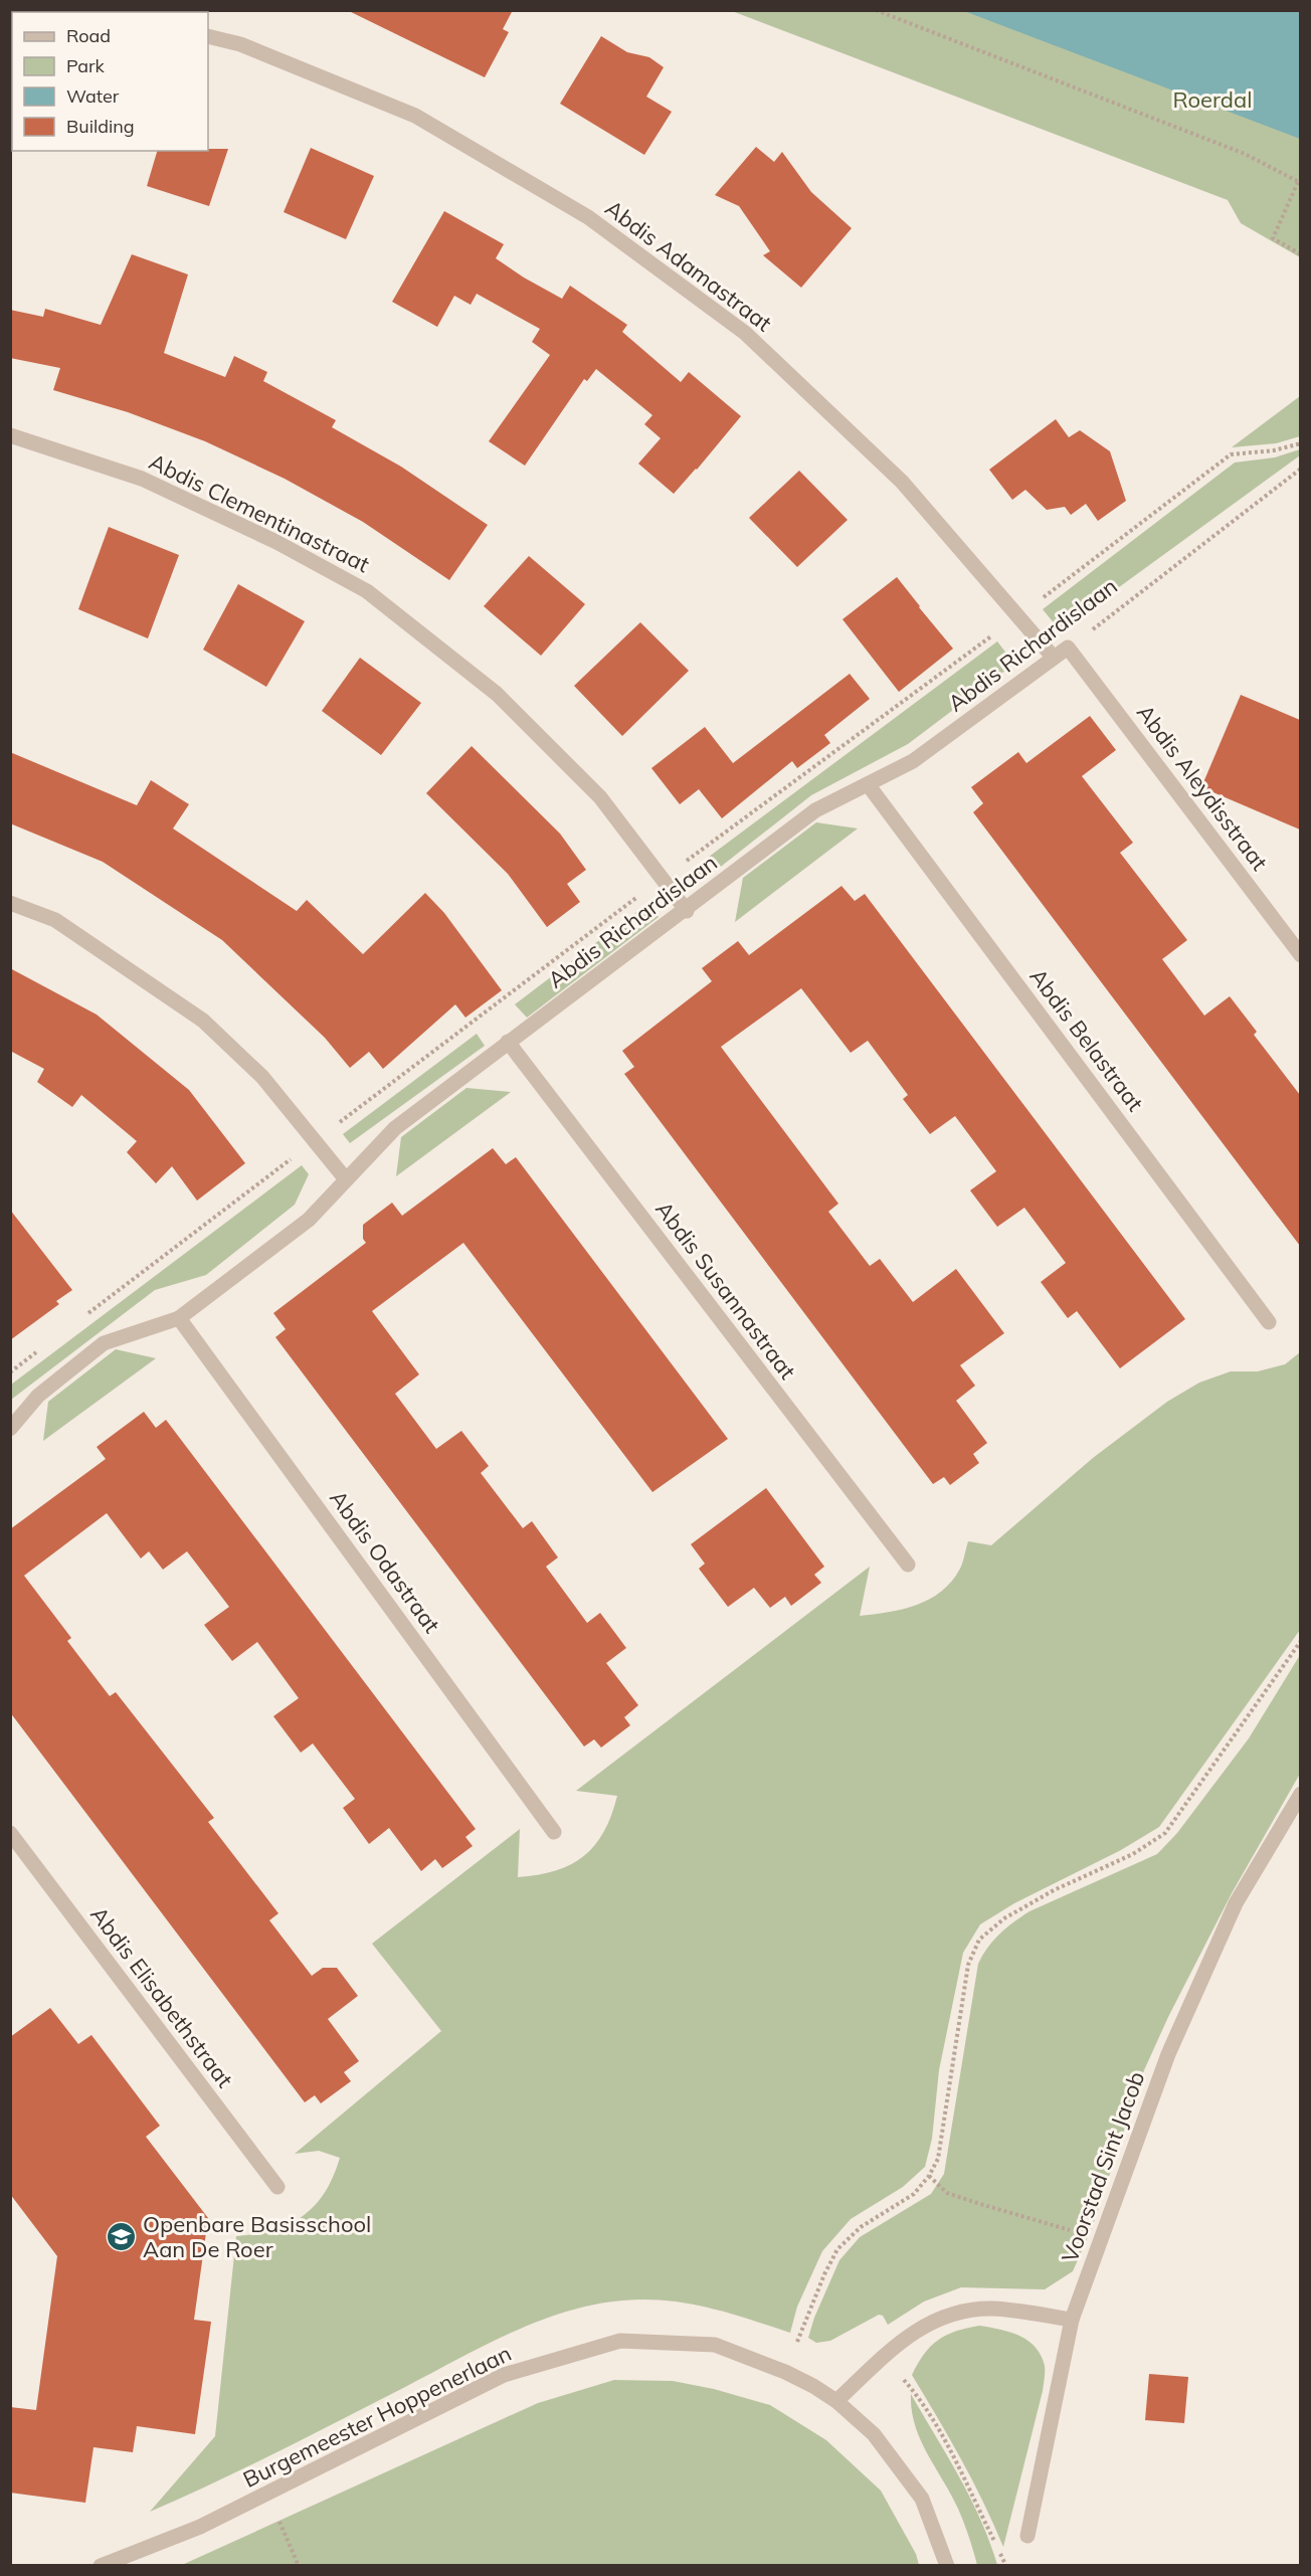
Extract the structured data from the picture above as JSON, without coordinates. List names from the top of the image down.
{
  "streets": {
    "street": [
      "Abdis Adamastraat",
      "Abdis Clementinastraat",
      "Abdis Richardislaan",
      "Abdis Aleydisstraat",
      "Abdis Belastraat",
      "Abdis Susannastraat",
      "Abdis Odastraat",
      "Abdis Elisabethstraat",
      "Voorstad Sint Jacob",
      "Burgemeester Hoppenerlaan"
    ]
  },
  "crossings": [
    ["Abdis Adamastraat", "Abdis Richardislaan"],
    ["Abdis Clementinastraat", "Abdis Richardislaan"],
    ["Abdis Richardislaan", "Abdis Aleydisstraat"],
    ["Abdis Richardislaan", "Abdis Belastraat"],
    ["Abdis Richardislaan", "Abdis Susannastraat"],
    ["Abdis Richardislaan", "Abdis Odastraat"]
  ],
  "parks": ["Roerdal"],
  "places": {
    "school or university": ["Openbare Basisschool Aan De Roer"]
  },
  "legend": [
    "Road",
    "Park",
    "Water",
    "Building"
  ]
}
